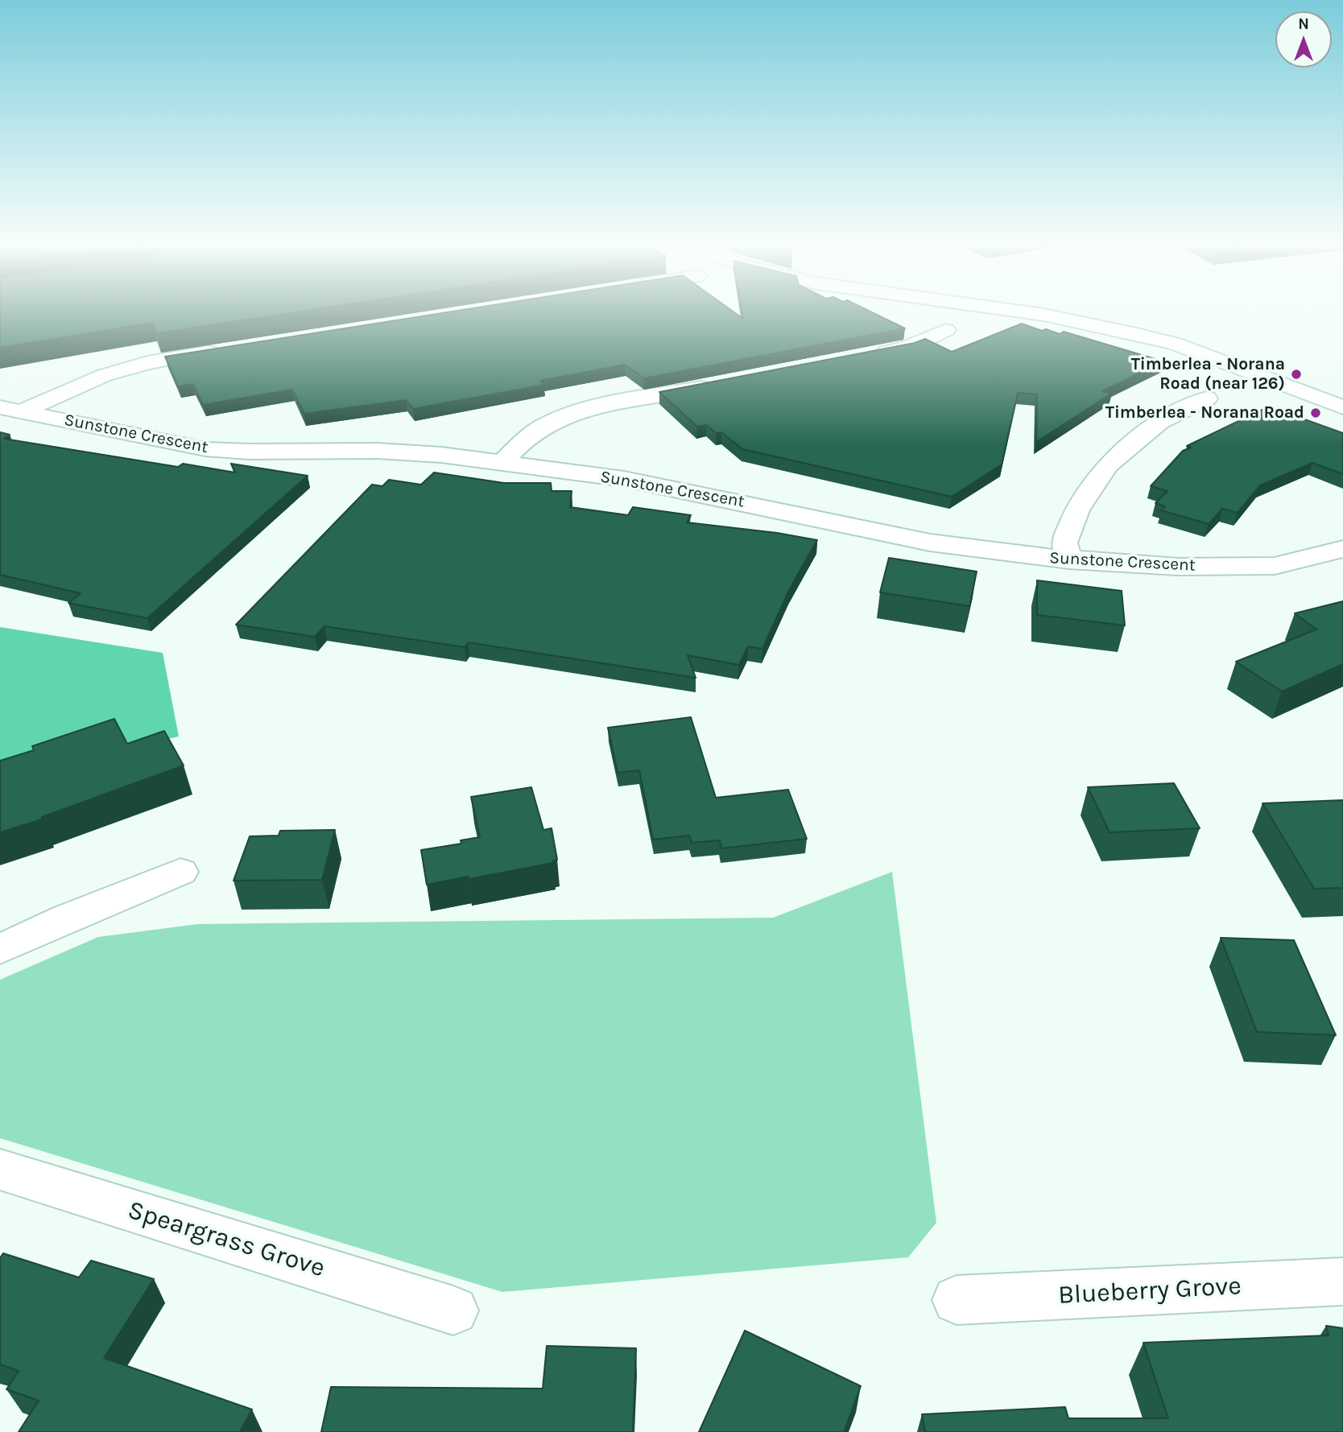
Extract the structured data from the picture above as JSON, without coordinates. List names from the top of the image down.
{
  "streets": {
    "street": ["Sunstone Crescent", "Speargrass Grove", "Blueberry Grove"]
  },
  "places": ["Timberlea - Norana Road (near 126)", "Timberlea - Norana Road"],
  "north": "top"
}
